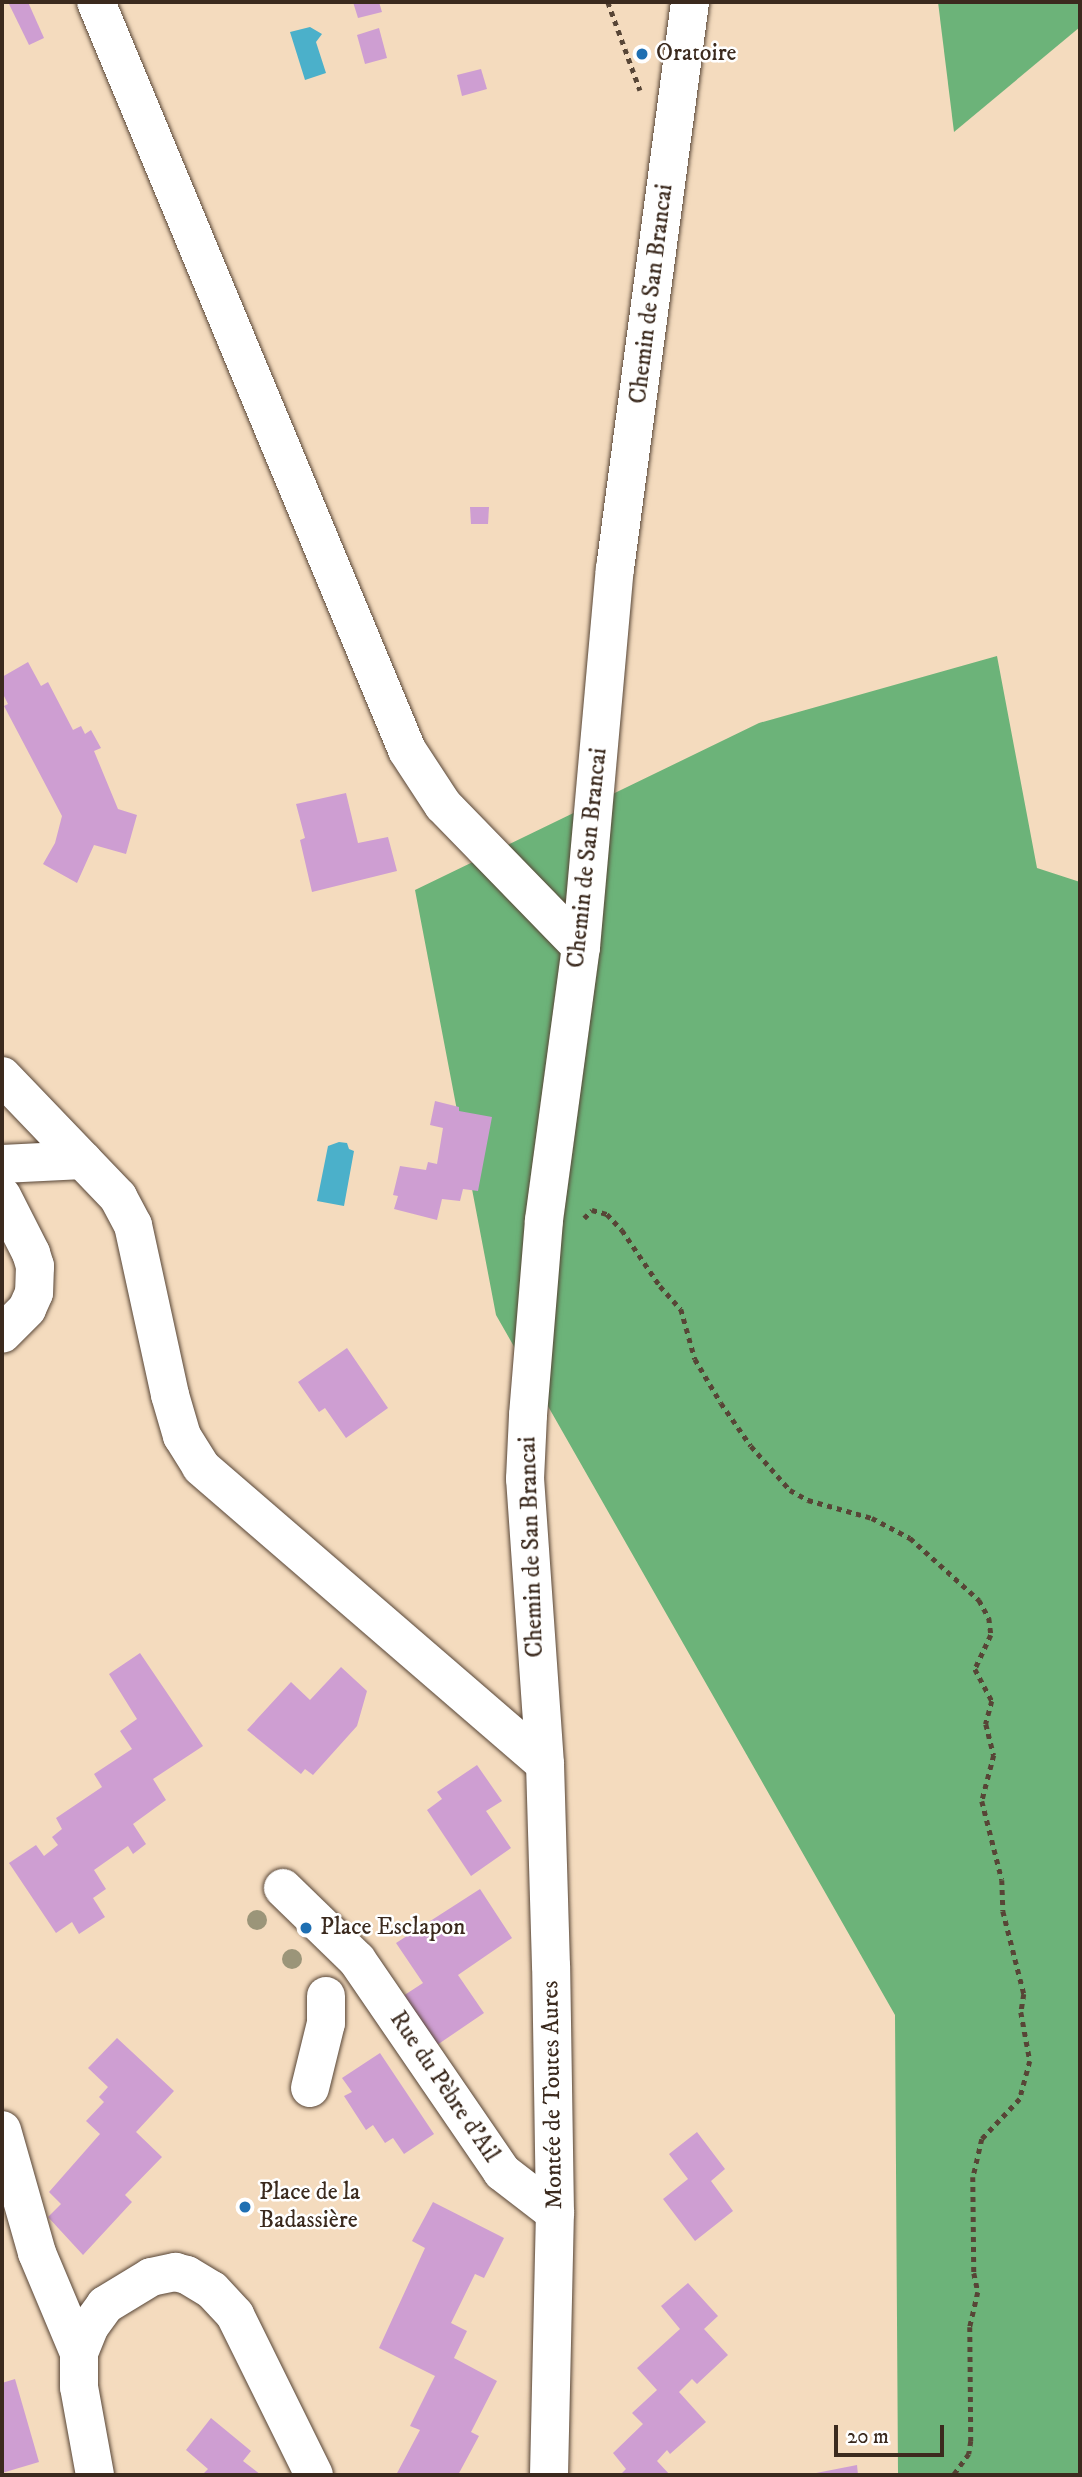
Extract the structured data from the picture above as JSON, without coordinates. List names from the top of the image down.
{
  "streets": {
    "street": ["Chemin de San Brancai", "Rue du Pèbre d'Ail", "Montée de Toutes Aures"]
  },
  "crossings": [
    ["Chemin de San Brancai", "Montée de Toutes Aures"],
    ["Rue du Pèbre d'Ail", "Montée de Toutes Aures"]
  ],
  "places": ["Oratoire", "Place Esclapon", "Place de la Badassière"],
  "scale_bar": "20 m"
}
